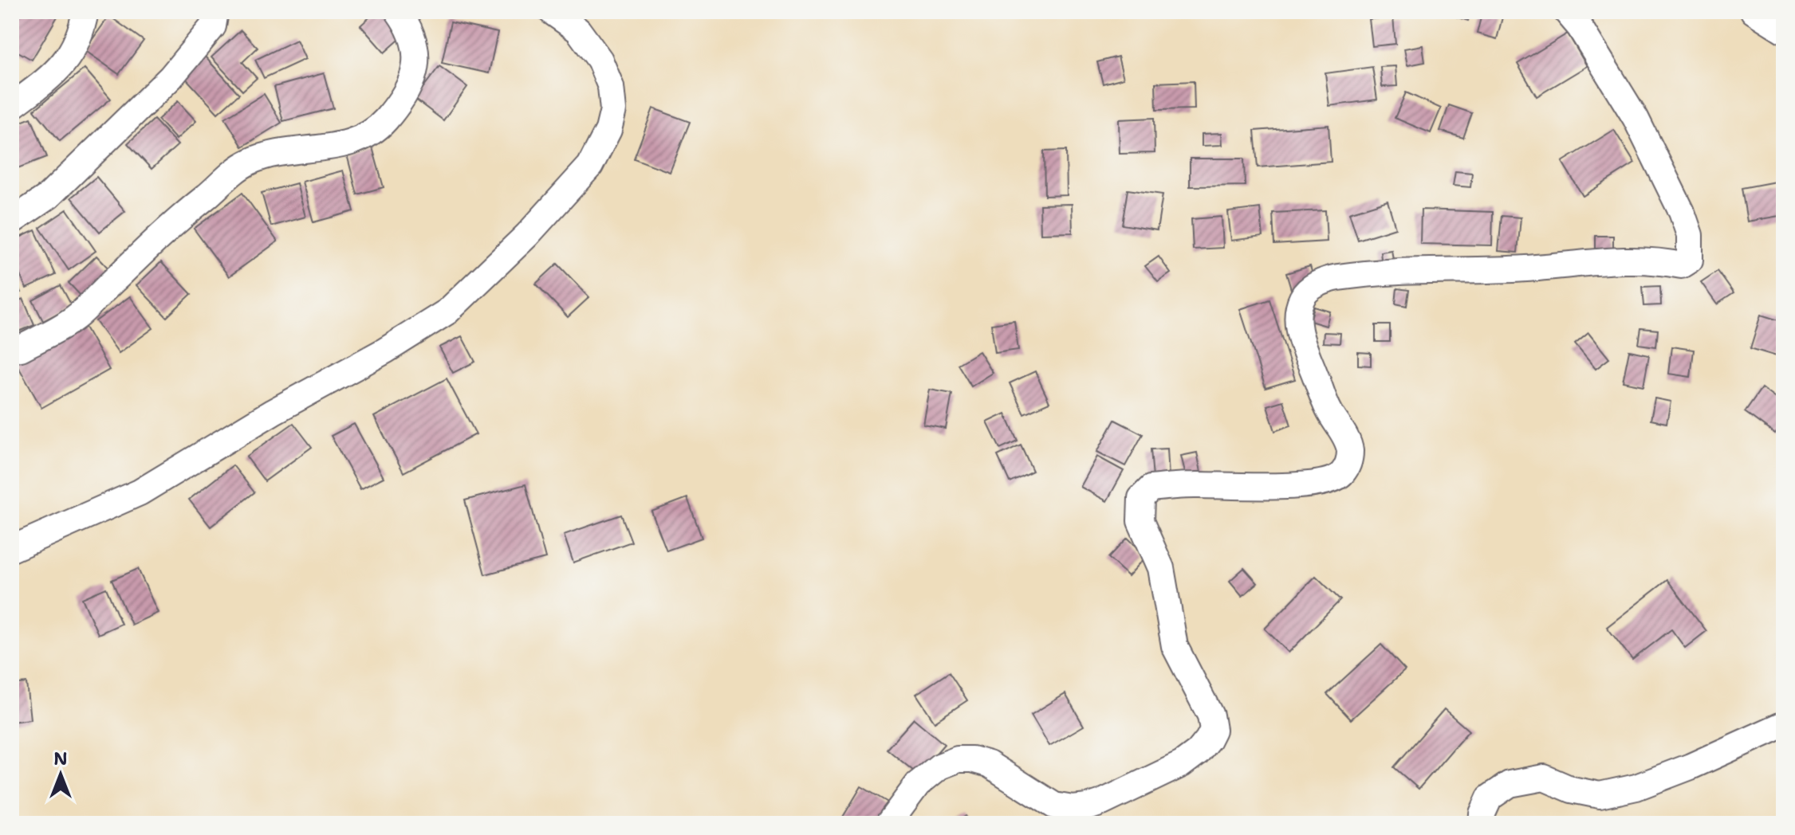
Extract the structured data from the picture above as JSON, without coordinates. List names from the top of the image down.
{
  "north": "top"
}
